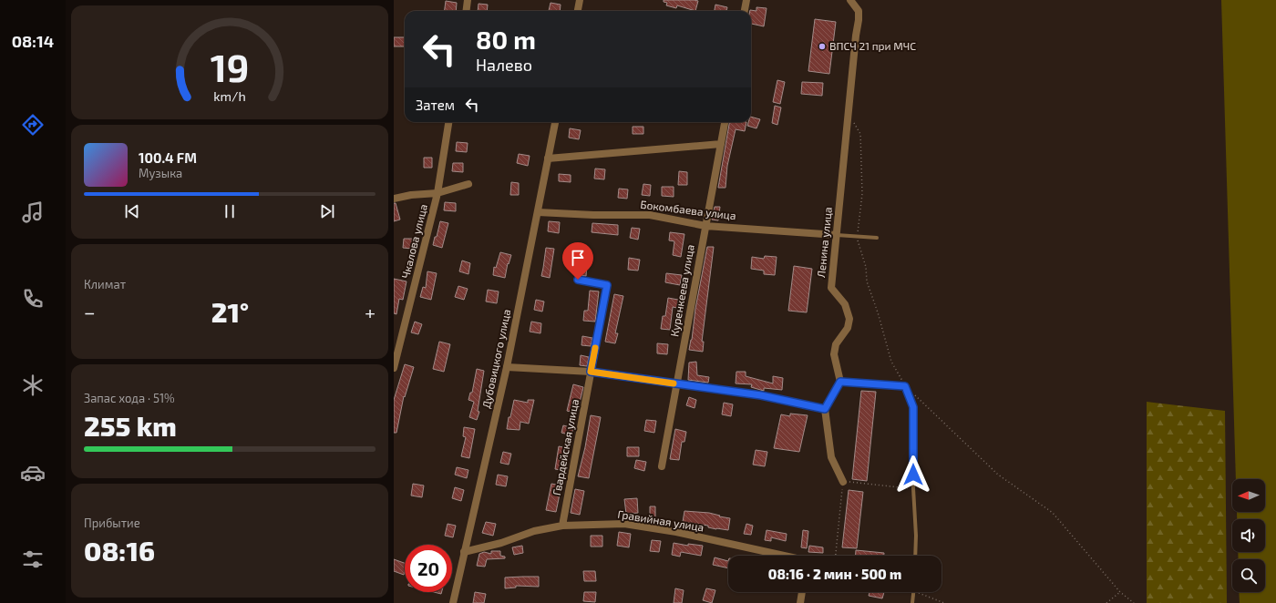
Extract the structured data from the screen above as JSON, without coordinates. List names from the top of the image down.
{
  "streets": {
    "street": [
      "Бокомбаева улица",
      "Чкалова улица",
      "Ленина улица",
      "Куренкеева улица",
      "Дубовицкого улица",
      "Гвардейская улица",
      "Гравийная улица"
    ]
  },
  "crossings": [
    ["Бокомбаева улица", "Ленина улица"],
    ["Бокомбаева улица", "Куренкеева улица"],
    ["Бокомбаева улица", "Дубовицкого улица"],
    ["Дубовицкого улица", "Гравийная улица"],
    ["Гвардейская улица", "Гравийная улица"]
  ],
  "places": ["ВПСЧ 21 при МЧС"],
  "north": "left",
  "page": {
    "tabs": "08:14",
    "turn": ["80 m", "Налево"],
    "then": "Затем",
    "song": ["100.4 FM", "Музыка"],
    "tile": [
      "Климат",
      ["Запас хода · 51%", "255 km"],
      ["Прибытие", "08:16"]
    ],
    "heat": ["−", "21°", "+"],
    "limit": "20",
    "trip": "08:16 · 2 мин · 500 m",
    "gauge": ["19", "km/h"]
  }
}
